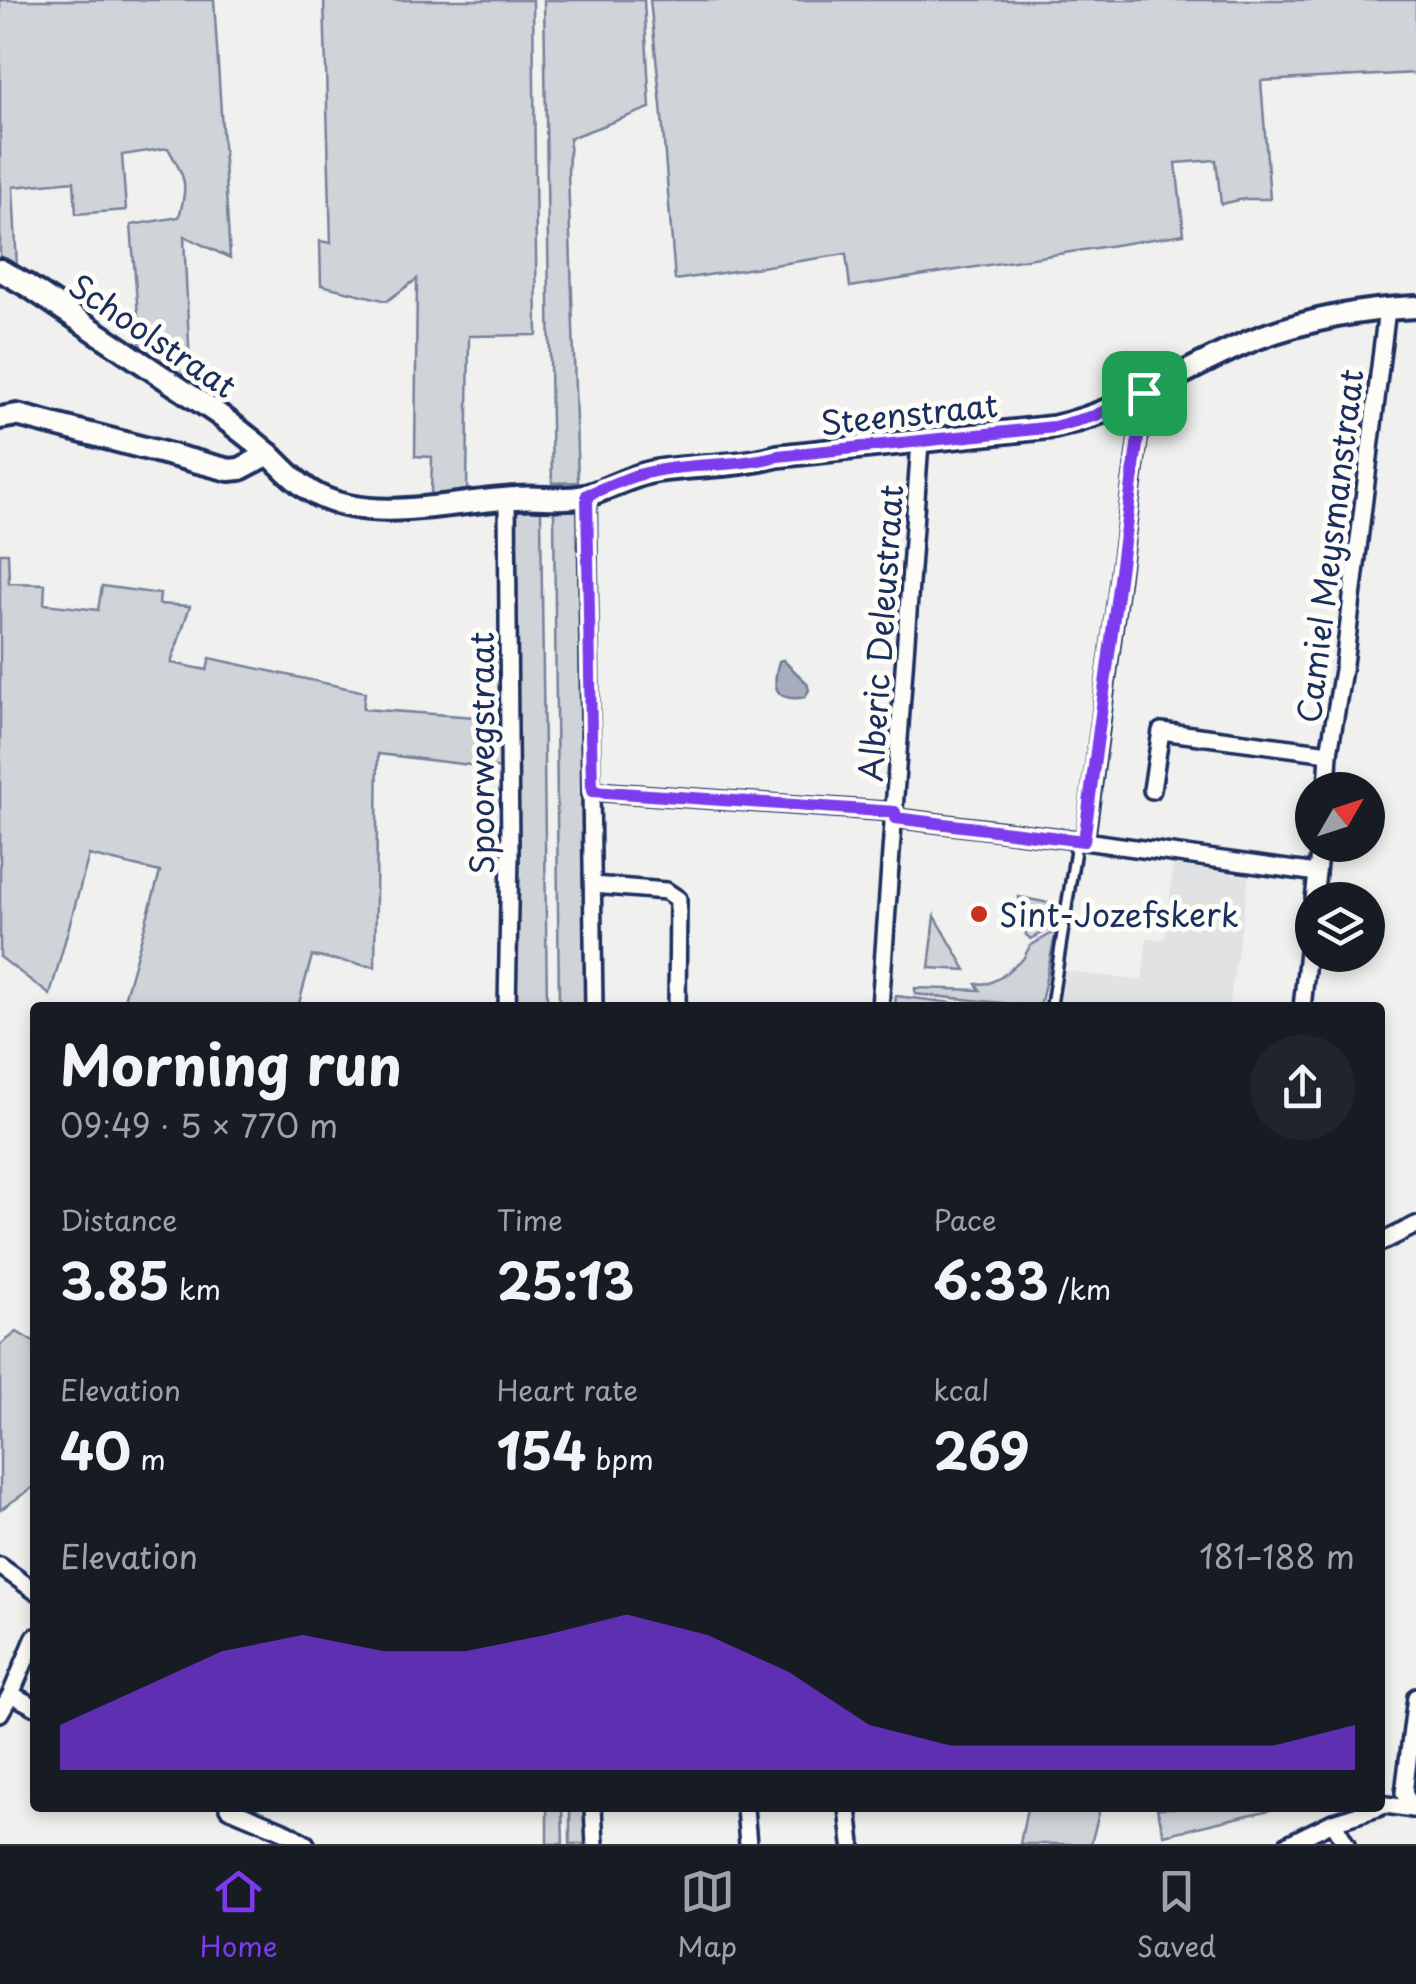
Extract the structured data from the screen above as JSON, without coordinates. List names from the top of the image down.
{
  "streets": {
    "street": [
      "Schoolstraat",
      "Steenstraat",
      "Camiel Meysmanstraat",
      "Alberic Deleustraat",
      "Spoorwegstraat"
    ]
  },
  "crossings": [
    ["Schoolstraat", "Steenstraat"],
    ["Steenstraat", "Camiel Meysmanstraat"],
    ["Steenstraat", "Alberic Deleustraat"],
    ["Steenstraat", "Spoorwegstraat"]
  ],
  "places": ["Sint-Jozefskerk"],
  "north": "top right",
  "page": {
    "heading": ["Morning run", "09:49 · 5 × 770 m"],
    "stats": [
      ["Distance", "3.85 km"],
      ["Time", "25:13"],
      ["Pace", "6:33 /km"],
      ["Elevation", "40 m"],
      ["Heart rate", "154 bpm"],
      ["kcal", "269"]
    ],
    "chart": ["Elevation", "181–188 m"],
    "tabs": ["Home", "Map", "Saved"]
  }
}
